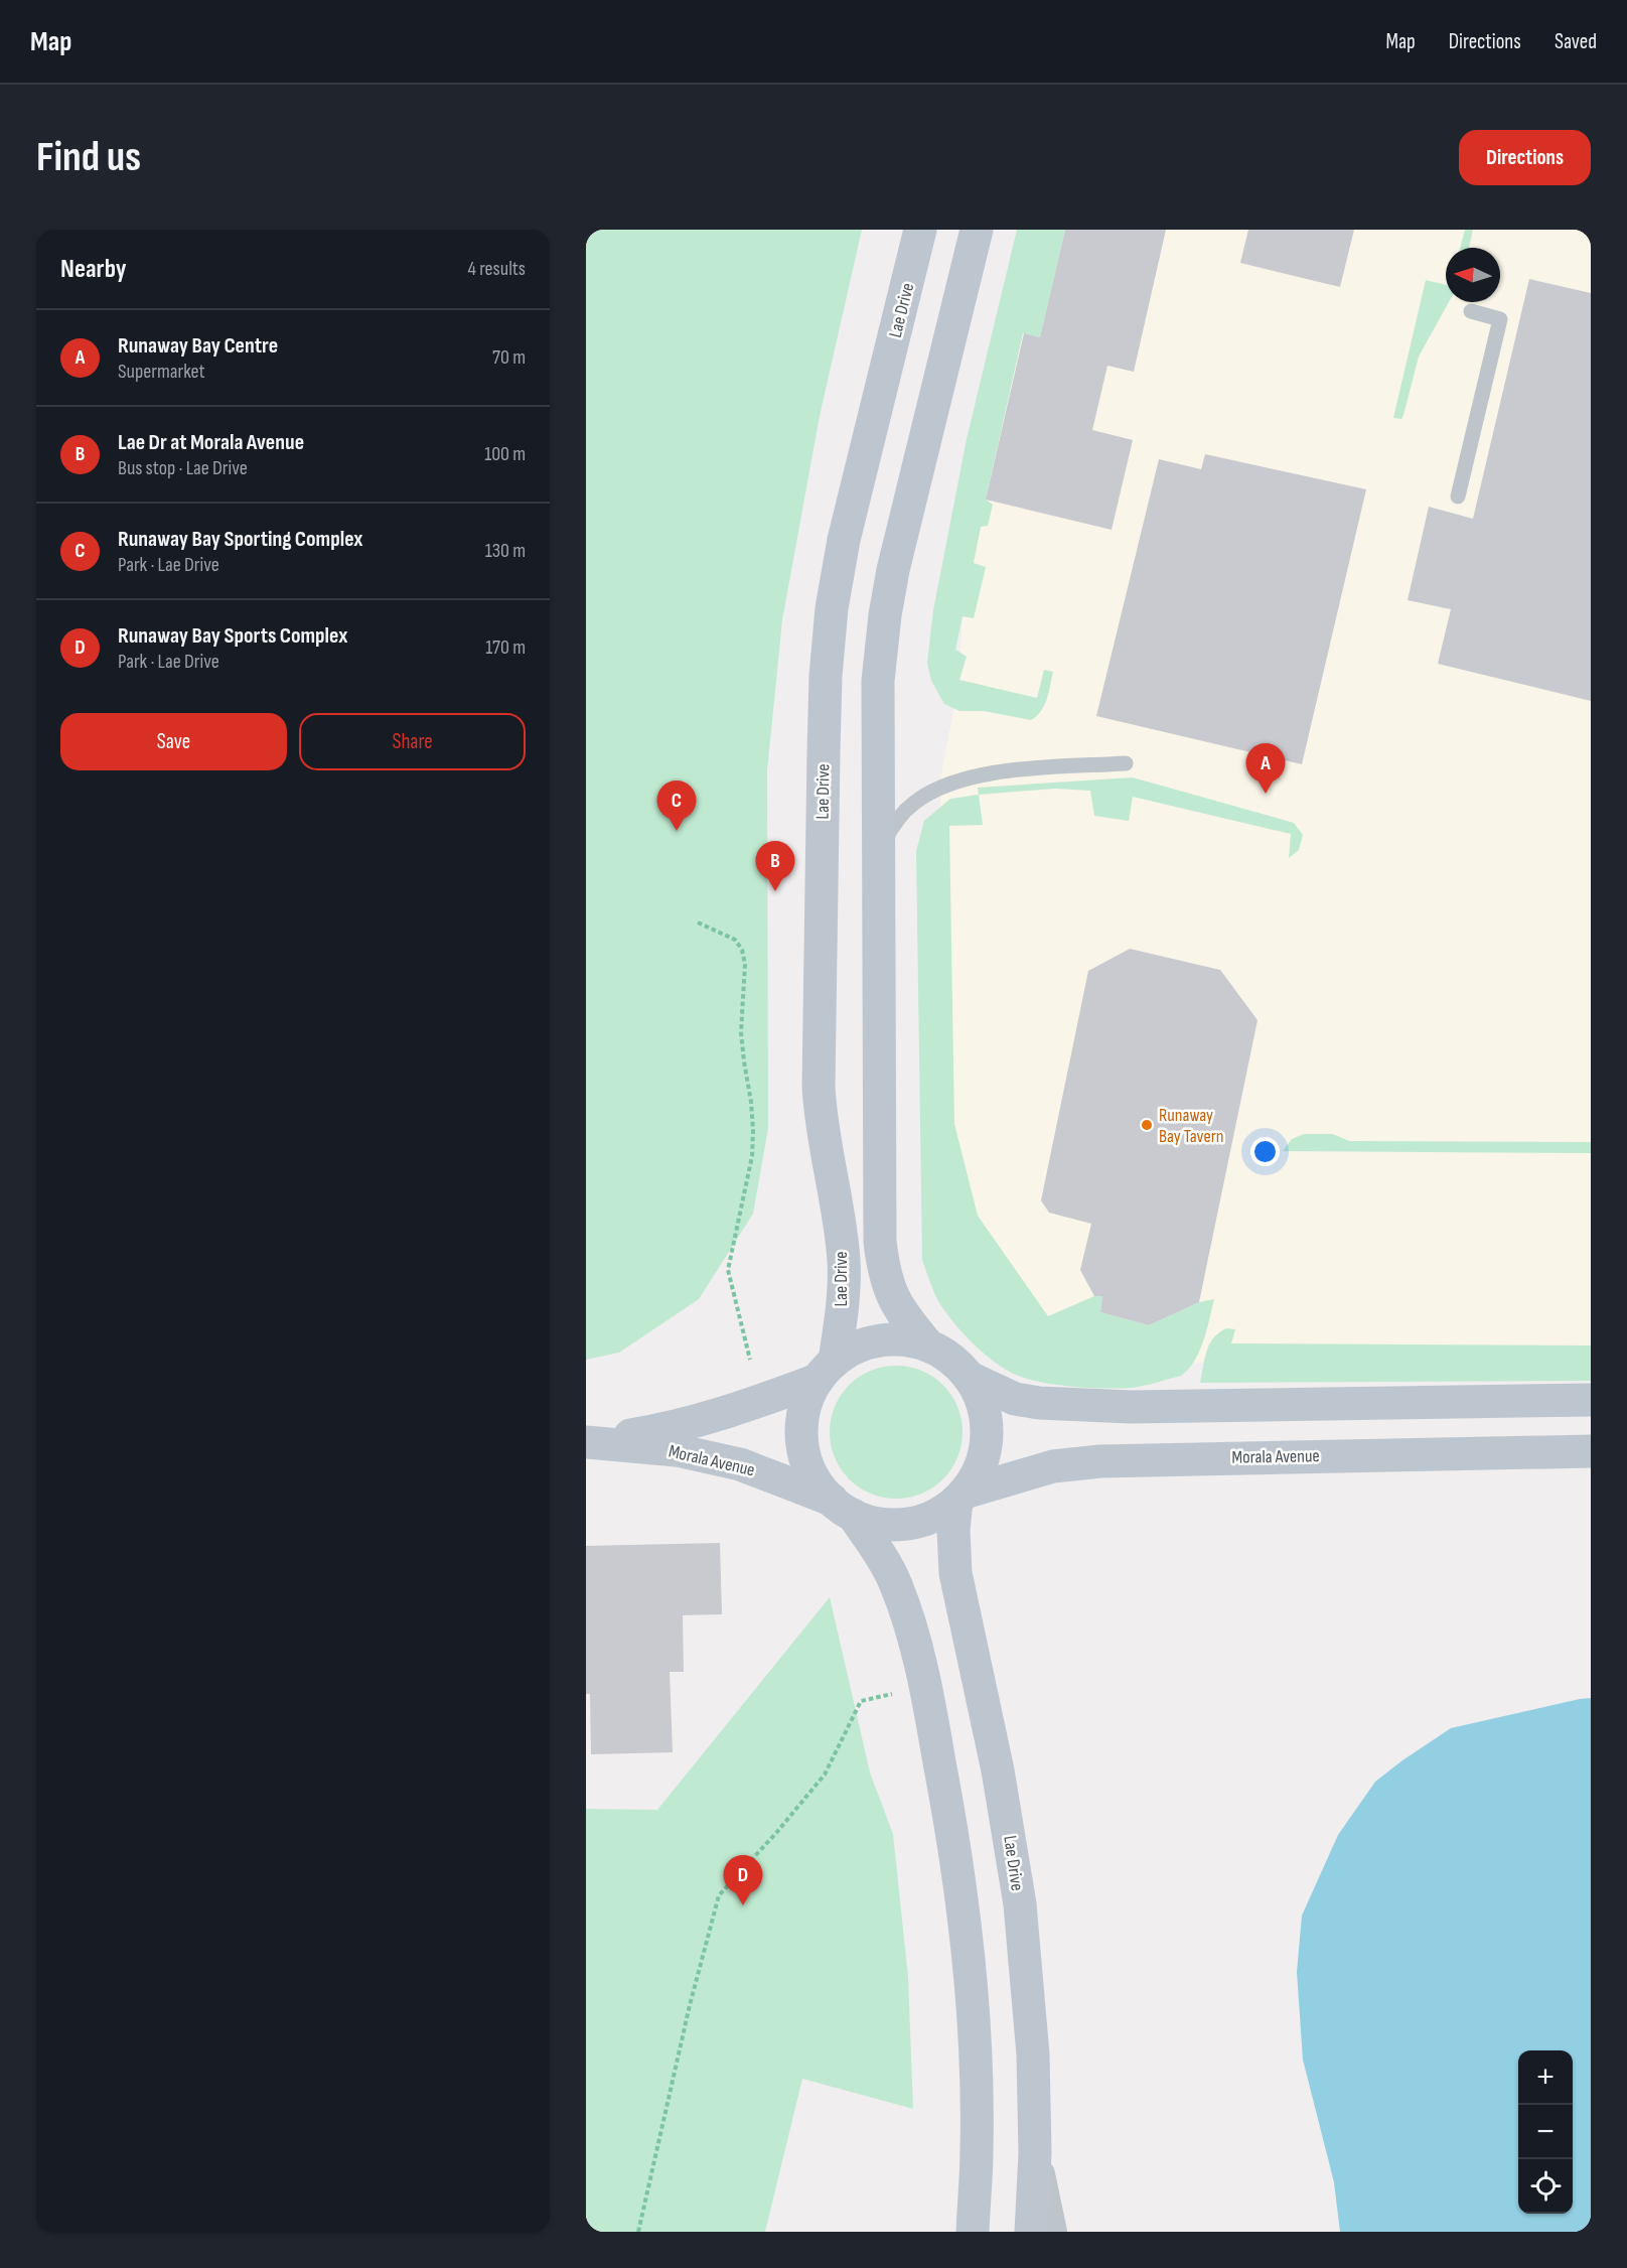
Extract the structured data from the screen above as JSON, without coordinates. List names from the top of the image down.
{
  "streets": {
    "main road": ["Lae Drive", "Morala Avenue"]
  },
  "crossings": [
    ["Lae Drive", "Morala Avenue"]
  ],
  "places": ["Runaway Bay Tavern"],
  "north": "left",
  "page": {
    "header": "Map",
    "nav": ["Map", "Directions", "Saved"],
    "buttons": [
      "Directions",
      ["Save", "Share"]
    ],
    "title": "Find us",
    "heading": ["Nearby", "4 results"],
    "list": [
      {
        "mark": "A",
        "name": "Runaway Bay Centre",
        "note": "Supermarket",
        "value": "70 m"
      },
      {
        "mark": "B",
        "name": "Lae Dr at Morala Avenue",
        "note": "Bus stop · Lae Drive",
        "value": "100 m"
      },
      {
        "mark": "C",
        "name": "Runaway Bay Sporting Complex",
        "note": "Park · Lae Drive",
        "value": "130 m"
      },
      {
        "mark": "D",
        "name": "Runaway Bay Sports Complex",
        "note": "Park · Lae Drive",
        "value": "170 m"
      }
    ],
    "pins": [
      "A",
      "C",
      "B",
      "D"
    ],
    "map_buttons": ["+", "−"]
  }
}
